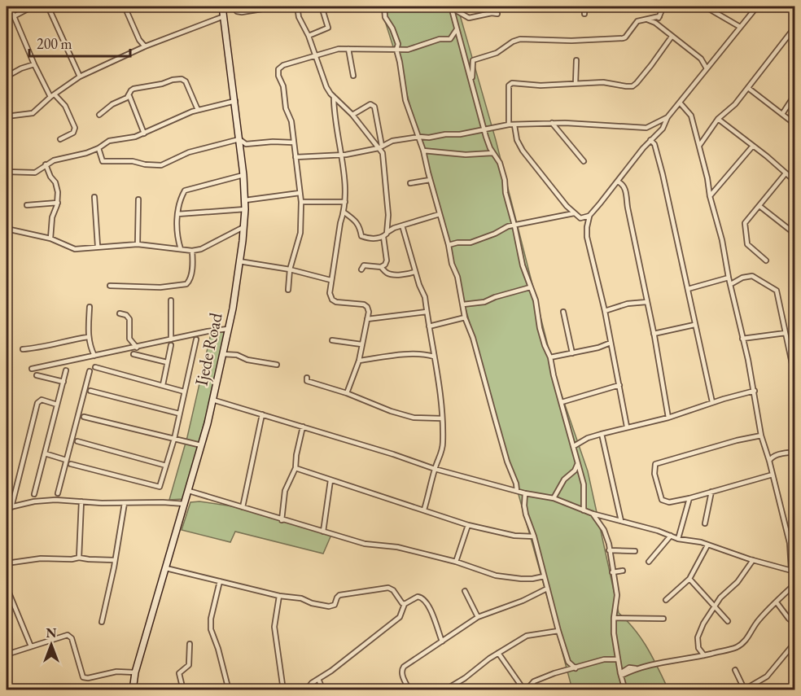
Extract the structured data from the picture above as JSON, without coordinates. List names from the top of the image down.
{
  "streets": {
    "main road": ["Ijede Road"]
  },
  "scale_bar": "200 m",
  "north": "top"
}
